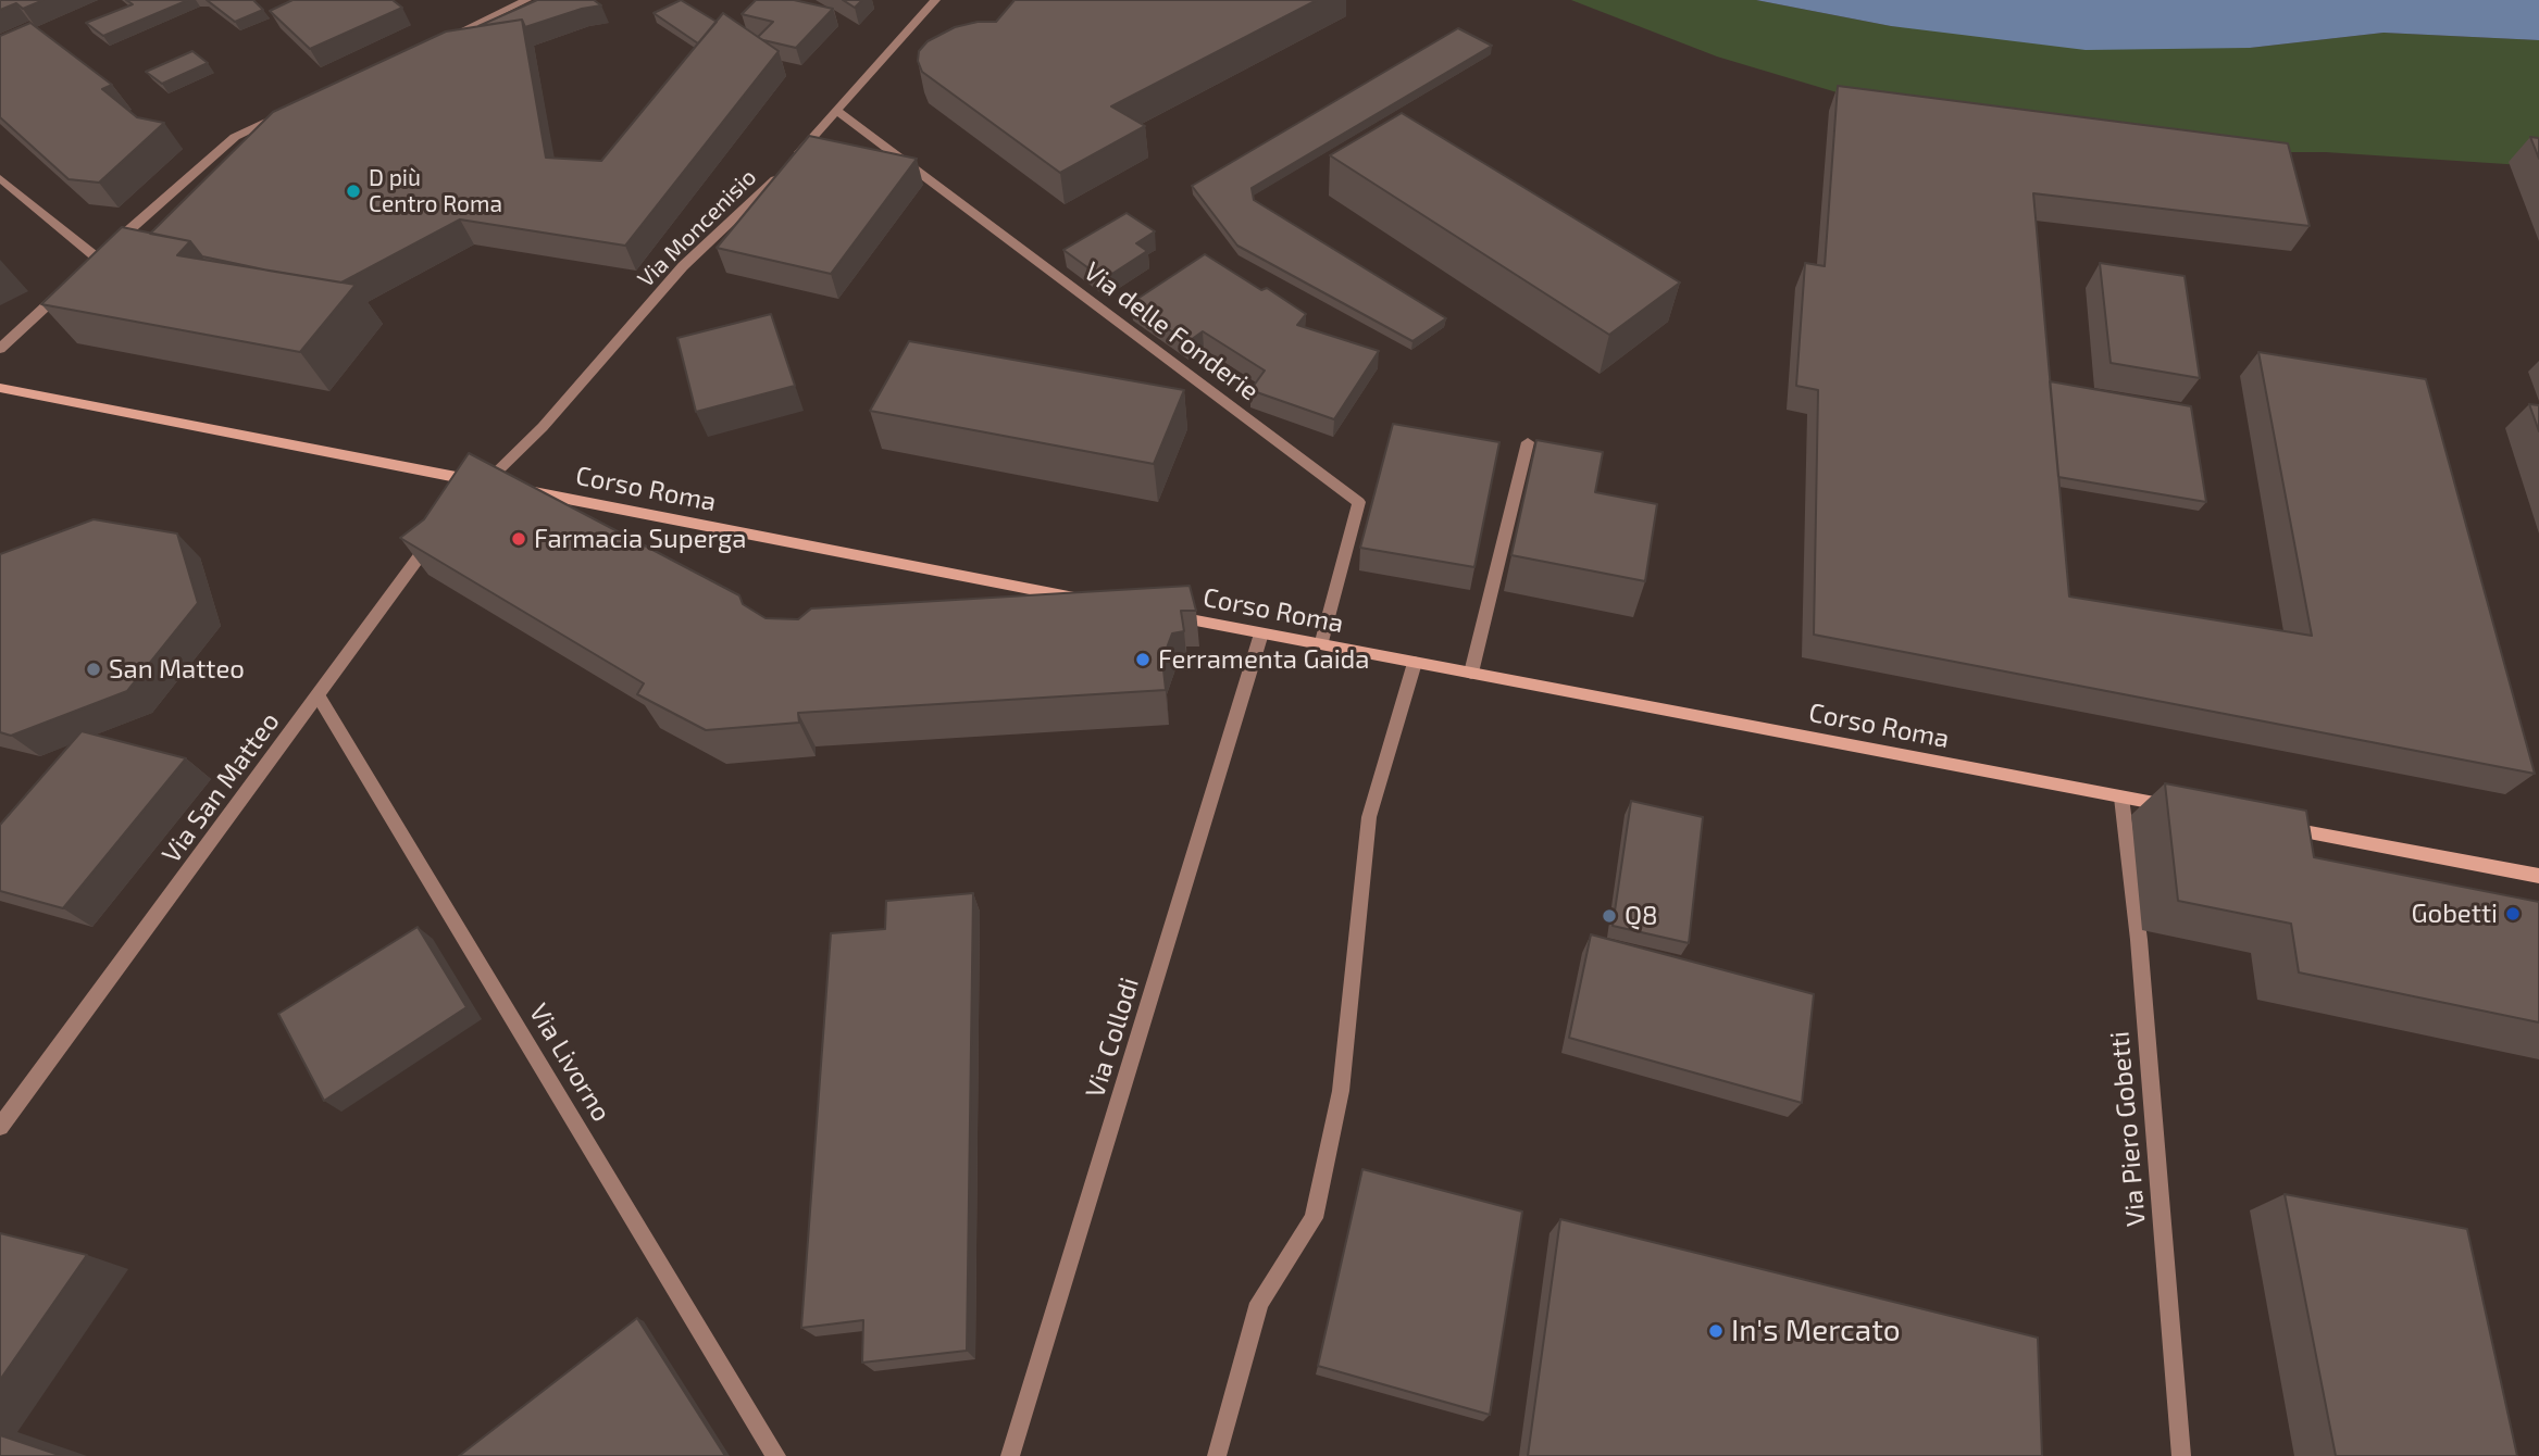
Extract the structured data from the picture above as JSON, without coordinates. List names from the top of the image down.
{
  "streets": {
    "street": [
      "Via Moncenisio",
      "Via delle Fonderie",
      "Corso Roma",
      "Via San Matteo",
      "Via Collodi",
      "Via Livorno",
      "Via Piero Gobetti"
    ]
  },
  "crossings": [
    ["Via Moncenisio", "Via delle Fonderie"],
    ["Via Moncenisio", "Corso Roma"],
    ["Via delle Fonderie", "Corso Roma"],
    ["Corso Roma", "Via Collodi"],
    ["Corso Roma", "Via Piero Gobetti"],
    ["Via San Matteo", "Via Livorno"]
  ],
  "places": [
    "D più Centro Roma",
    "Farmacia Superga",
    "Ferramenta Gaida",
    "San Matteo",
    "Gobetti",
    "Q8",
    "In's Mercato"
  ]
}
